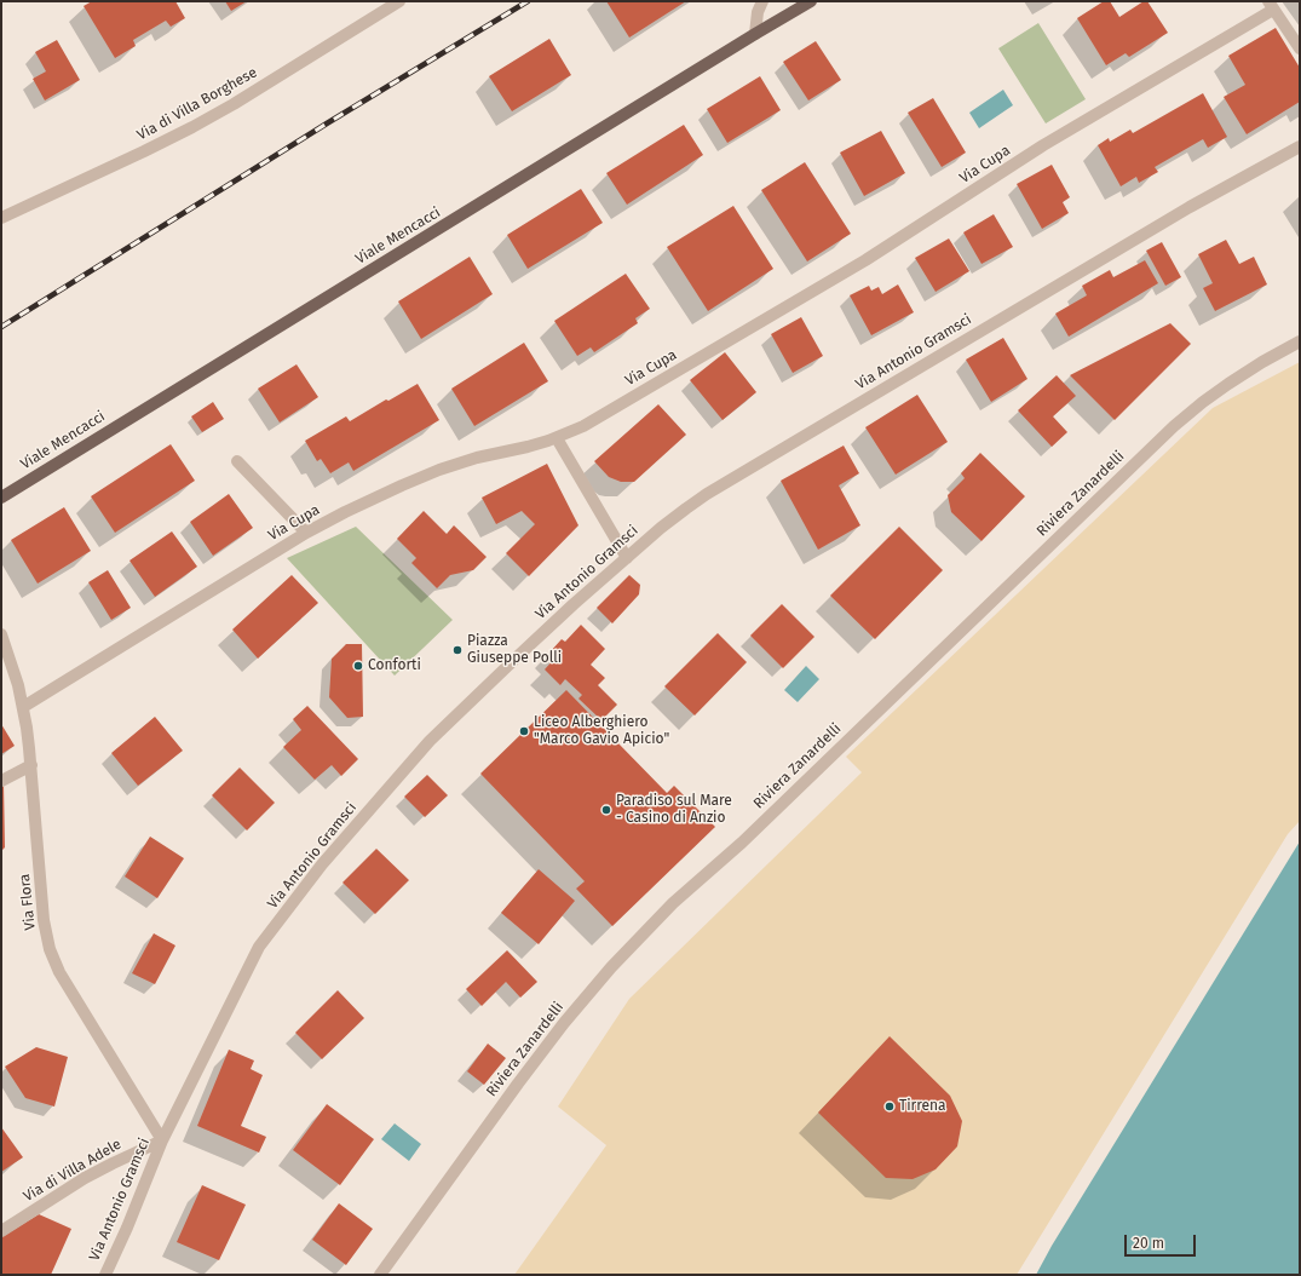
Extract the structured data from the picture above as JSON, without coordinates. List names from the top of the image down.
{
  "streets": {
    "main road": ["Viale Mencacci"],
    "street": [
      "Via di Villa Borghese",
      "Via Cupa",
      "Via Antonio Gramsci",
      "Riviera Zanardelli",
      "Via Flora",
      "Via di Villa Adele"
    ]
  },
  "crossings": [
    ["Via Cupa", "Via Flora"],
    ["Via Antonio Gramsci", "Via Flora"],
    ["Via Antonio Gramsci", "Via di Villa Adele"],
    ["Via Flora", "Via di Villa Adele"]
  ],
  "places": [
    "Piazza Giuseppe Polli",
    "Conforti",
    "Liceo Alberghiero \"Marco Gavio Apicio\"",
    "Paradiso sul Mare - Casino di Anzio",
    "Tirrena"
  ],
  "scale_bar": "20 m"
}
